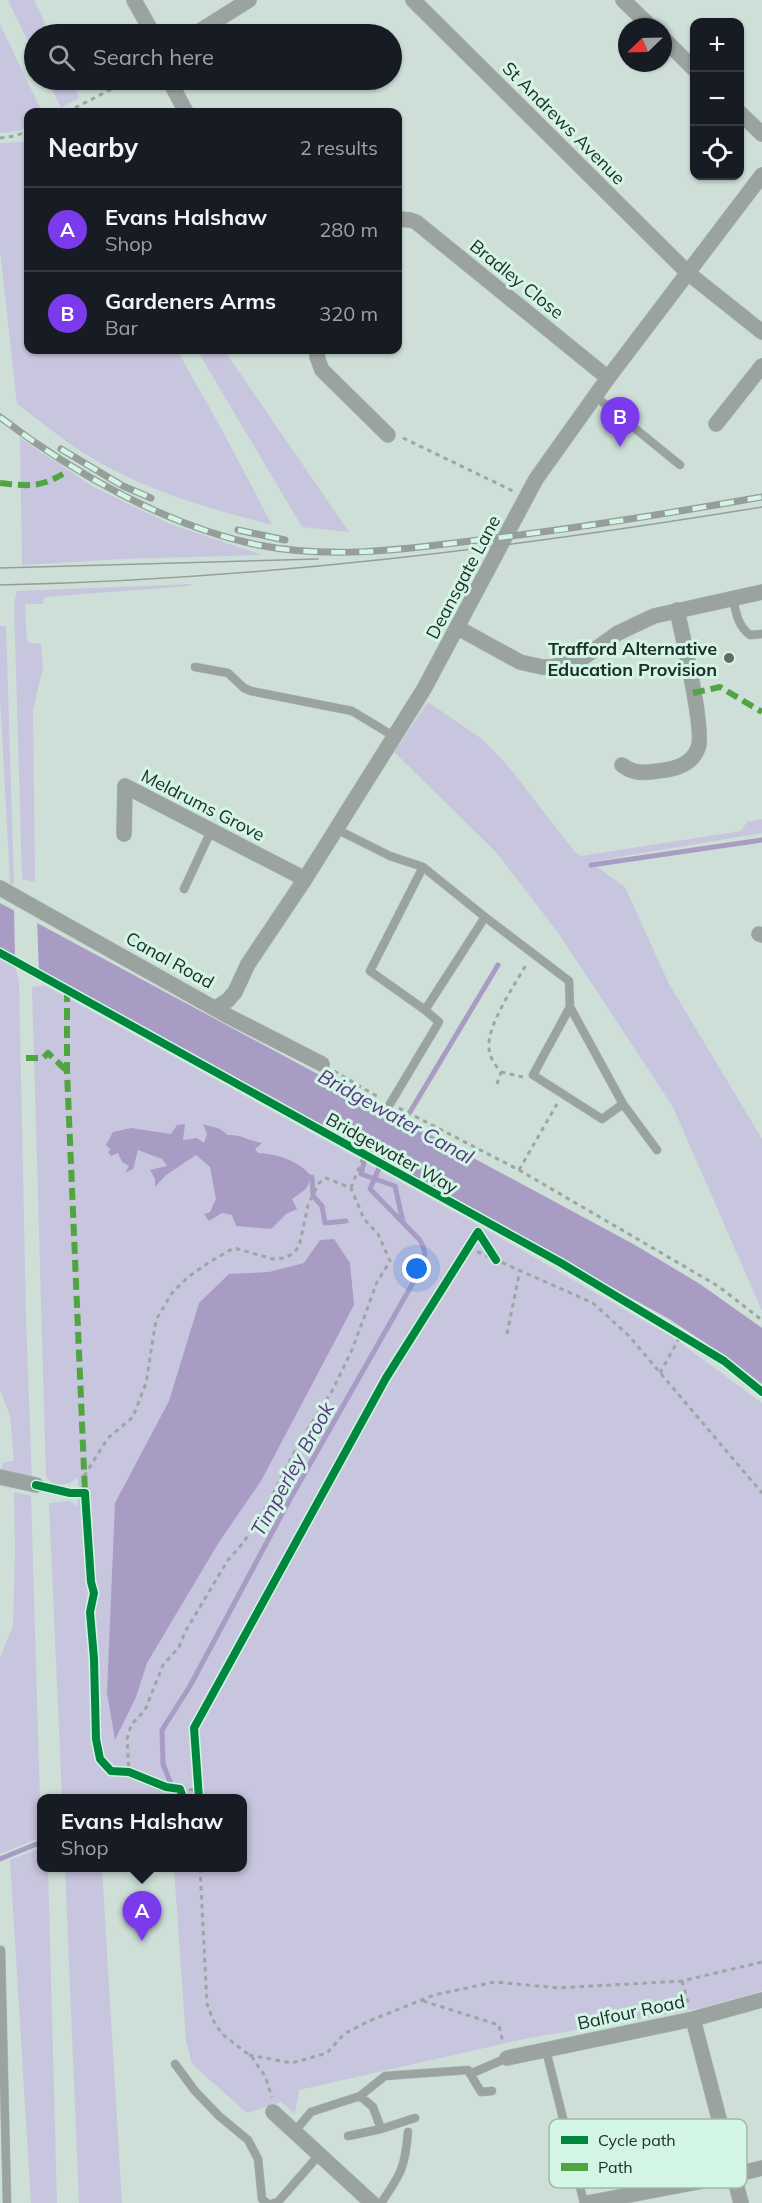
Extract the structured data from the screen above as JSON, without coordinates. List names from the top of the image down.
{
  "streets": {
    "street": [
      "St Andrews Avenue",
      "Bradley Close",
      "Deansgate Lane",
      "Meldrums Grove",
      "Canal Road",
      "Balfour Road"
    ],
    "cycle path": ["Bridgewater Way"]
  },
  "crossings": [
    ["St Andrews Avenue", "Deansgate Lane"],
    ["Bradley Close", "Deansgate Lane"],
    ["Deansgate Lane", "Meldrums Grove"],
    ["Deansgate Lane", "Canal Road"]
  ],
  "water": ["Bridgewater Canal", "Timperley Brook"],
  "places": ["Trafford Alternative Education Provision"],
  "legend": ["Cycle path", "Path"],
  "north": "bottom left",
  "page": {
    "map_buttons": ["+", "−"],
    "search": "Search here",
    "heading": ["Nearby", "2 results"],
    "list": [
      {
        "mark": "A",
        "name": "Evans Halshaw",
        "note": "Shop",
        "value": "280 m"
      },
      {
        "mark": "B",
        "name": "Gardeners Arms",
        "note": "Bar",
        "value": "320 m"
      }
    ],
    "pins": ["B", "A"],
    "popup": ["Evans Halshaw", "Shop"]
  }
}
